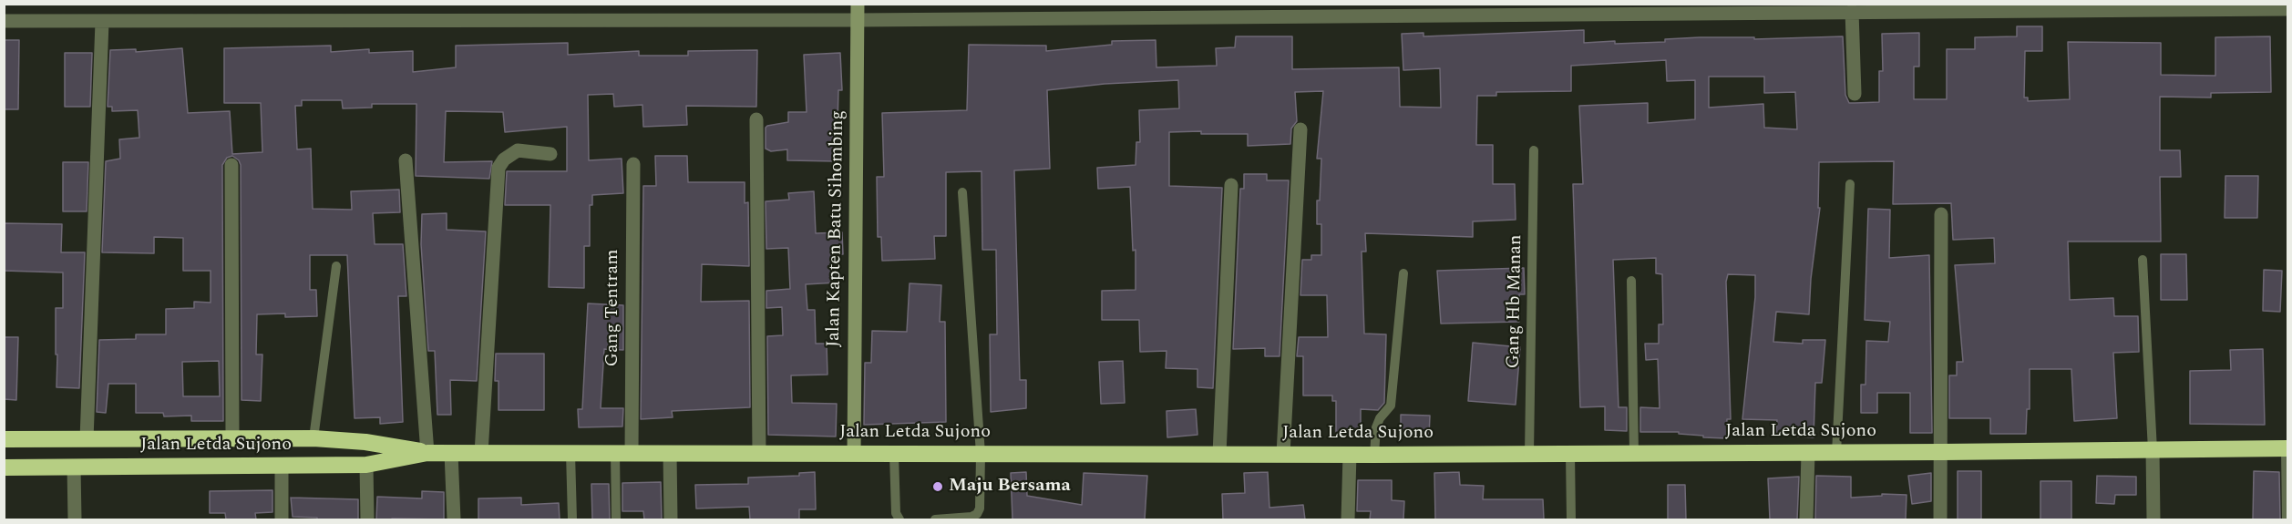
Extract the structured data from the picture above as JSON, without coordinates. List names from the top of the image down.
{
  "streets": {
    "highway": ["Jalan Letda Sujono"],
    "street": ["Jalan Kapten Batu Sihombing", "Gang Tentram"],
    "lane": ["Gang Hb Manan"]
  },
  "crossings": [
    ["Jalan Kapten Batu Sihombing", "Jalan Letda Sujono"],
    ["Gang Hb Manan", "Jalan Letda Sujono"],
    ["Gang Tentram", "Jalan Letda Sujono"]
  ],
  "places": ["Maju Bersama"]
}
